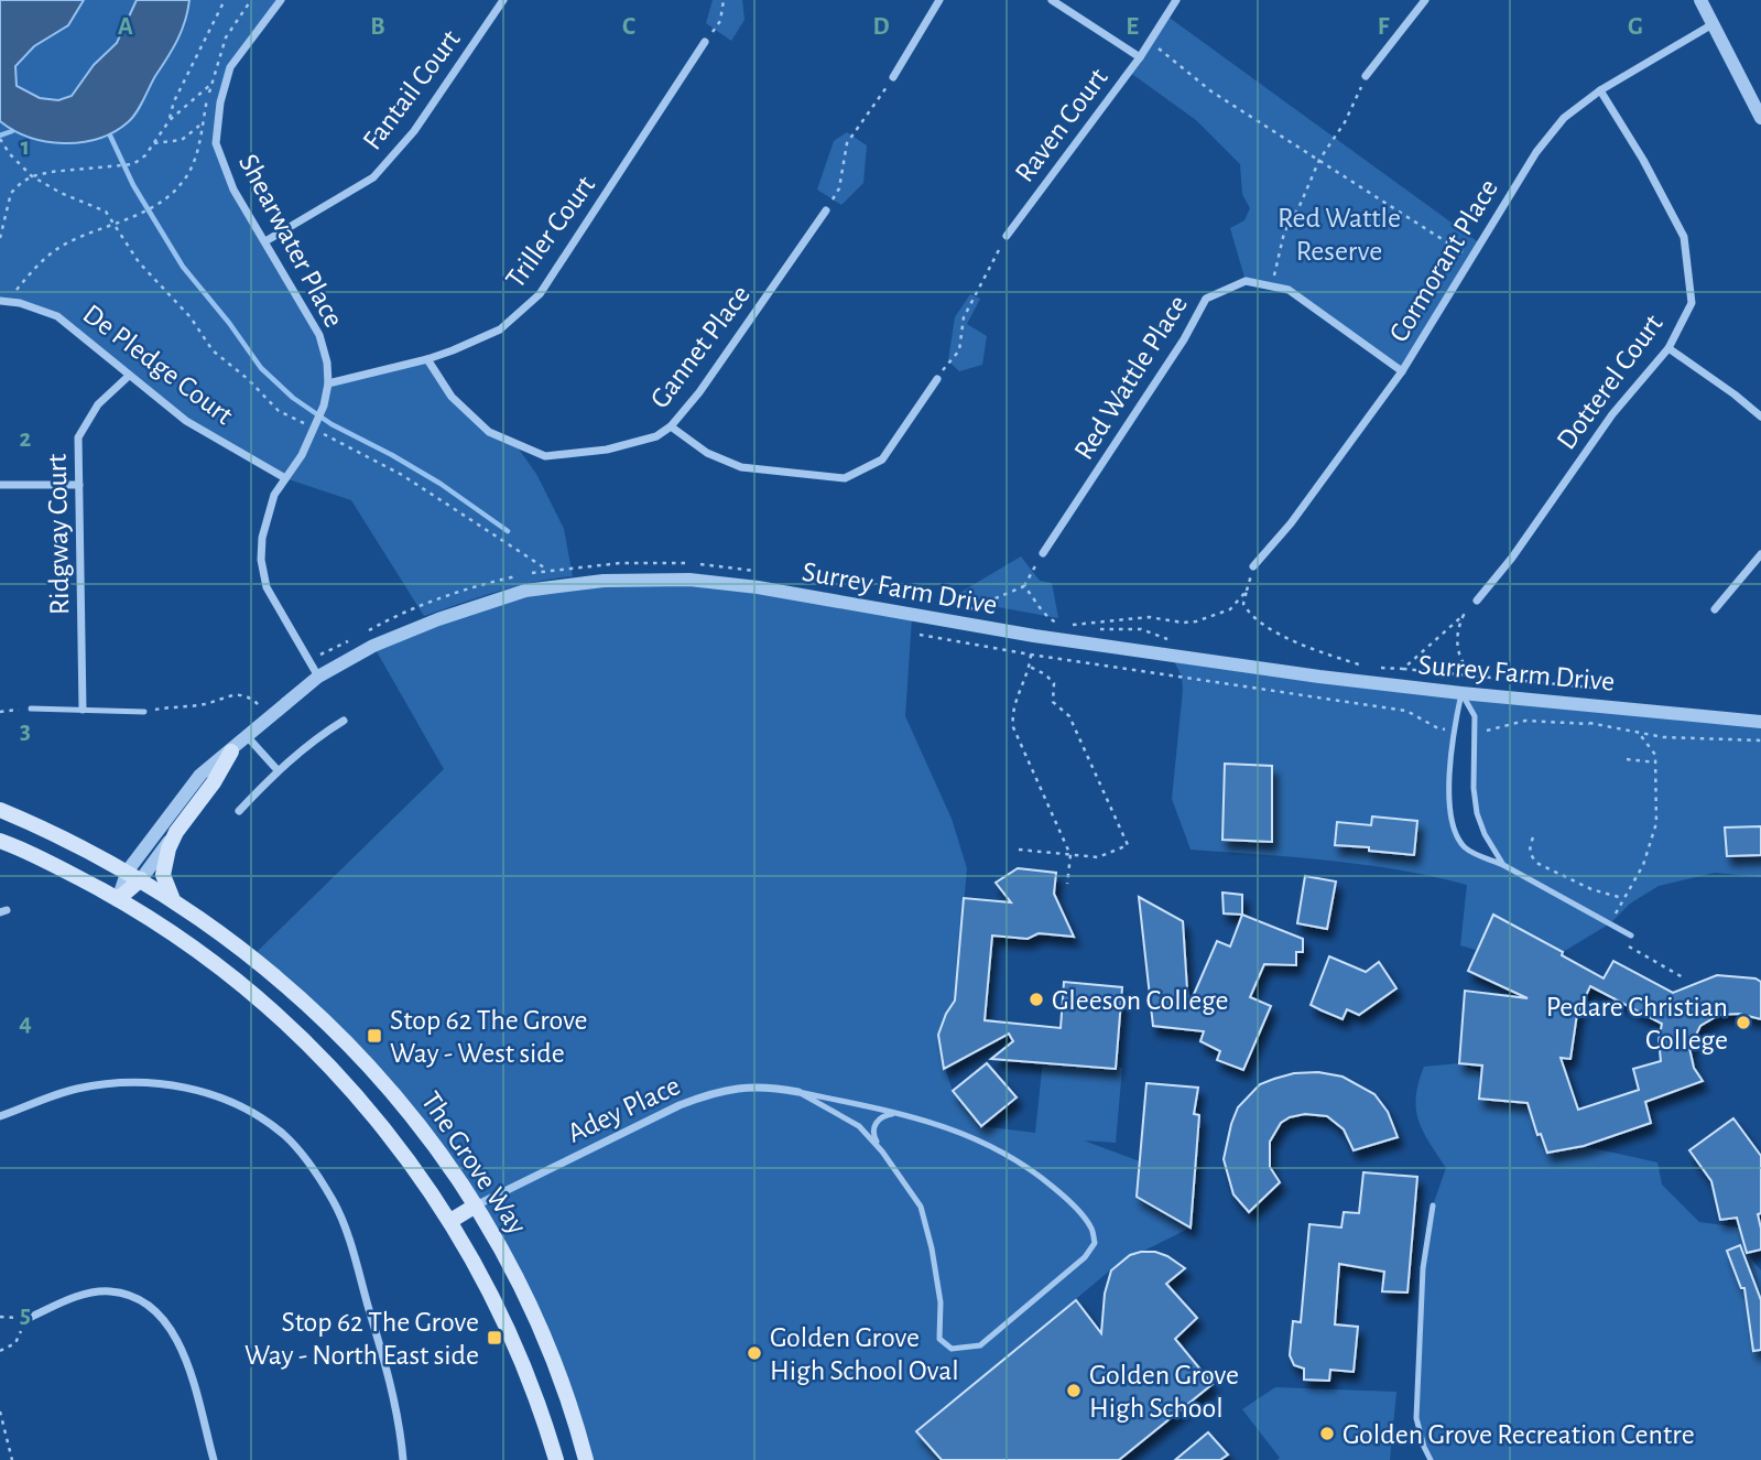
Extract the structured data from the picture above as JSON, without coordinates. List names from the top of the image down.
{
  "streets": {
    "main road": ["The Grove Way"],
    "street": [
      "Fantail Court",
      "Raven Court",
      "Triller Court",
      "Shearwater Place",
      "Cormorant Place",
      "Gannet Place",
      "De Pledge Court",
      "Red Wattle Place",
      "Dotterel Court",
      "Ridgway Court",
      "Surrey Farm Drive",
      "Adey Place"
    ]
  },
  "crossings": [
    ["Fantail Court", "Shearwater Place"],
    ["Triller Court", "Shearwater Place"],
    ["Triller Court", "Gannet Place"],
    ["Shearwater Place", "De Pledge Court"],
    ["Shearwater Place", "Surrey Farm Drive"],
    ["Cormorant Place", "Red Wattle Place"],
    ["Cormorant Place", "Dotterel Court"],
    ["De Pledge Court", "Ridgway Court"],
    ["Surrey Farm Drive", "The Grove Way"],
    ["Adey Place", "The Grove Way"]
  ],
  "parks": ["Red Wattle Reserve"],
  "places": {
    "other": [
      "Gleeson College",
      "Pedare Christian College",
      "Golden Grove High School Oval",
      "Golden Grove High School",
      "Golden Grove Recreation Centre"
    ],
    "transit": ["Stop 62 The Grove Way - West side", "Stop 62 The Grove Way - North East side"]
  },
  "grid": {
    "columns": [
      "A",
      "B",
      "C",
      "D",
      "E",
      "F",
      "G"
    ],
    "rows": [
      "1",
      "2",
      "3",
      "4",
      "5"
    ]
  }
}
